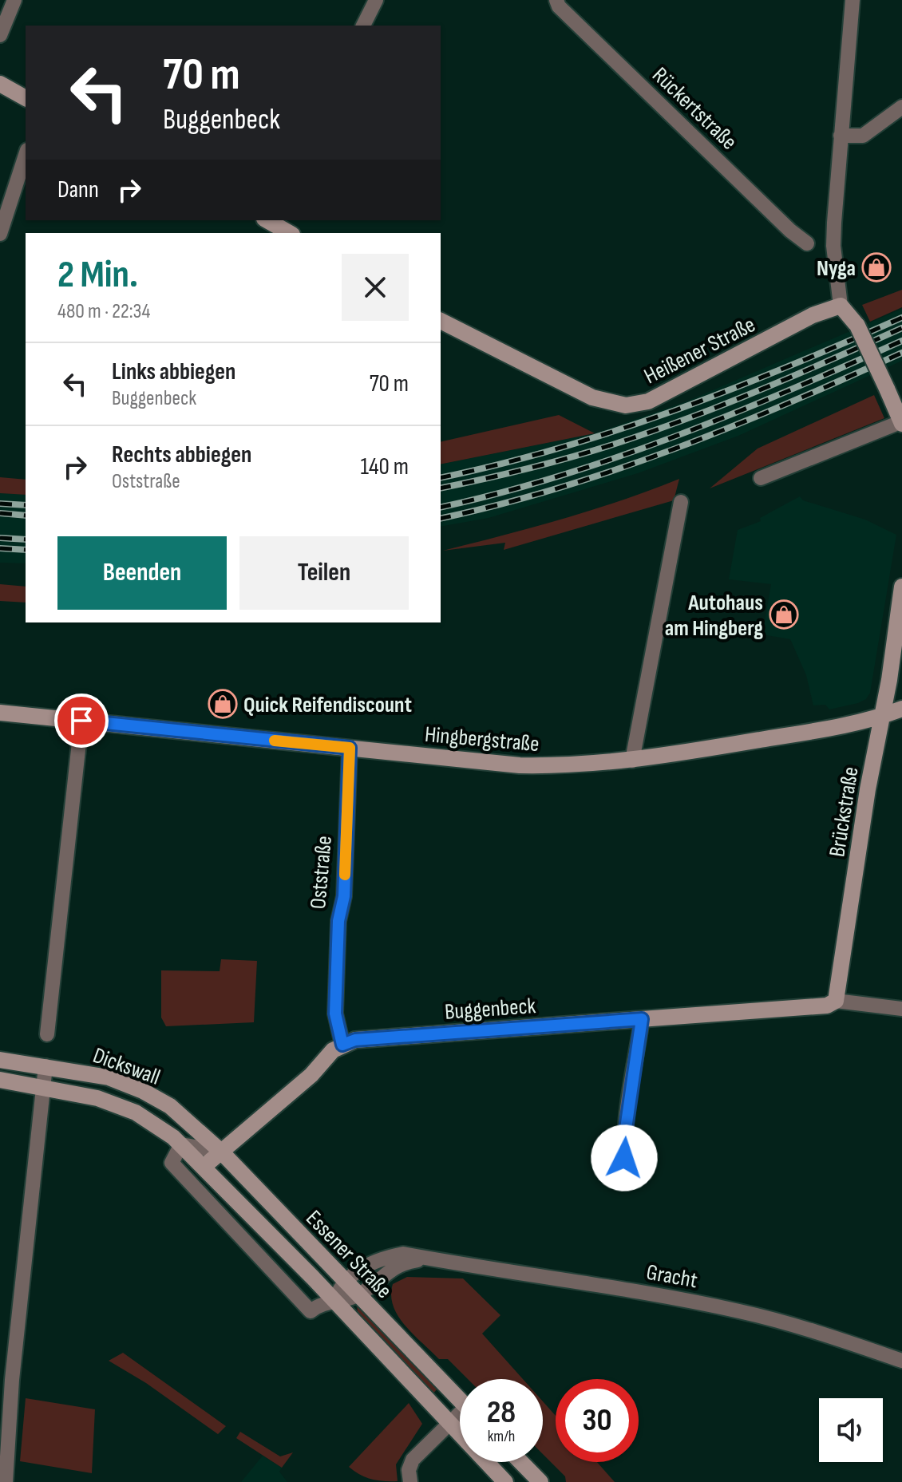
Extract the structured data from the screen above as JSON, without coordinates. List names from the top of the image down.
{
  "streets": {
    "street": [
      "Rückertstraße",
      "Heißener Straße",
      "Hingbergstraße",
      "Brückstraße",
      "Oststraße",
      "Buggenbeck",
      "Dickswall",
      "Essener Straße",
      "Gracht"
    ]
  },
  "crossings": [
    ["Hingbergstraße", "Brückstraße"],
    ["Hingbergstraße", "Oststraße"],
    ["Brückstraße", "Buggenbeck"],
    ["Oststraße", "Buggenbeck"],
    ["Dickswall", "Essener Straße"],
    ["Essener Straße", "Gracht"]
  ],
  "places": {
    "shop": ["Nyga", "Autohaus am Hingberg", "Quick Reifendiscount"]
  },
  "page": {
    "turn": ["70 m", "Buggenbeck"],
    "then": "Dann",
    "heading": ["2 Min.", "480 m · 22:34"],
    "list": [
      {
        "name": "Links abbiegen",
        "note": "Buggenbeck",
        "value": "70 m"
      },
      {
        "name": "Rechts abbiegen",
        "note": "Oststraße",
        "value": "140 m"
      }
    ],
    "buttons": ["Beenden", "Teilen"],
    "speed": "28 km/h",
    "limit": "30"
  }
}
